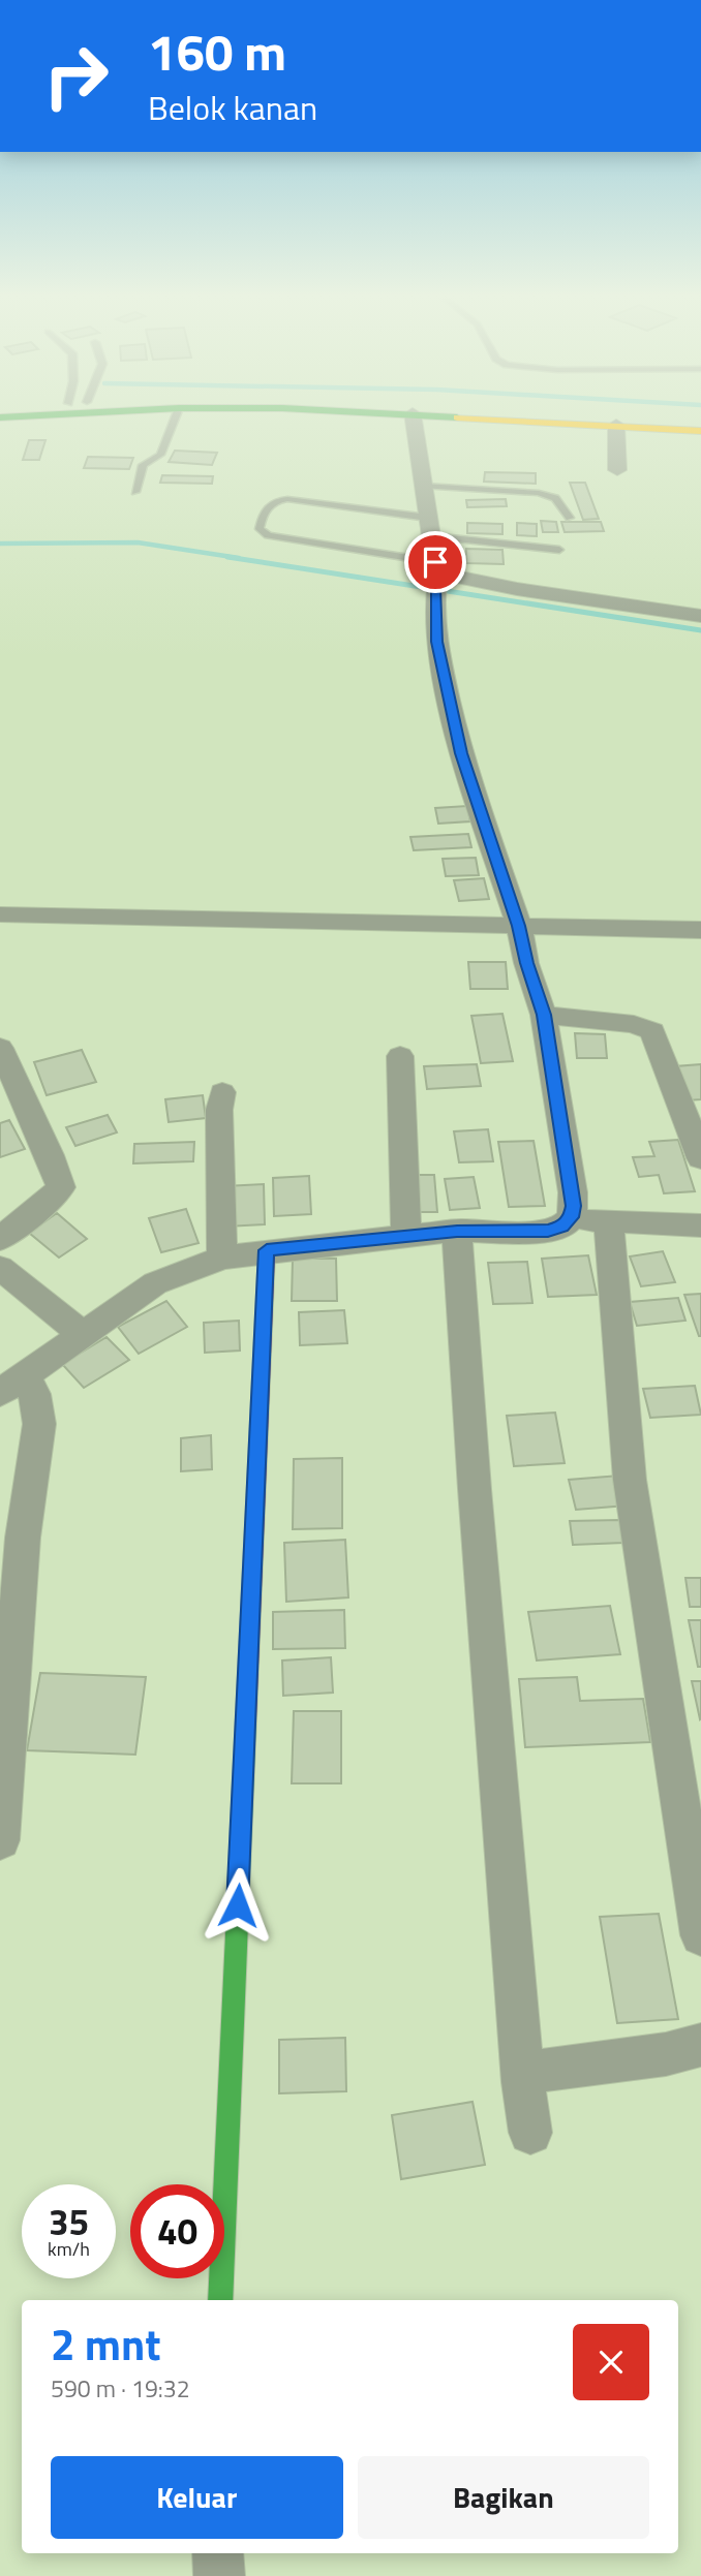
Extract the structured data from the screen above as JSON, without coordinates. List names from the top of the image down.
{
  "page": {
    "turn": ["160 m", "Belok kanan"],
    "speed": "35 km/h",
    "limit": "40",
    "heading": ["2 mnt", "590 m · 19:32"],
    "buttons": ["Keluar", "Bagikan"]
  }
}
